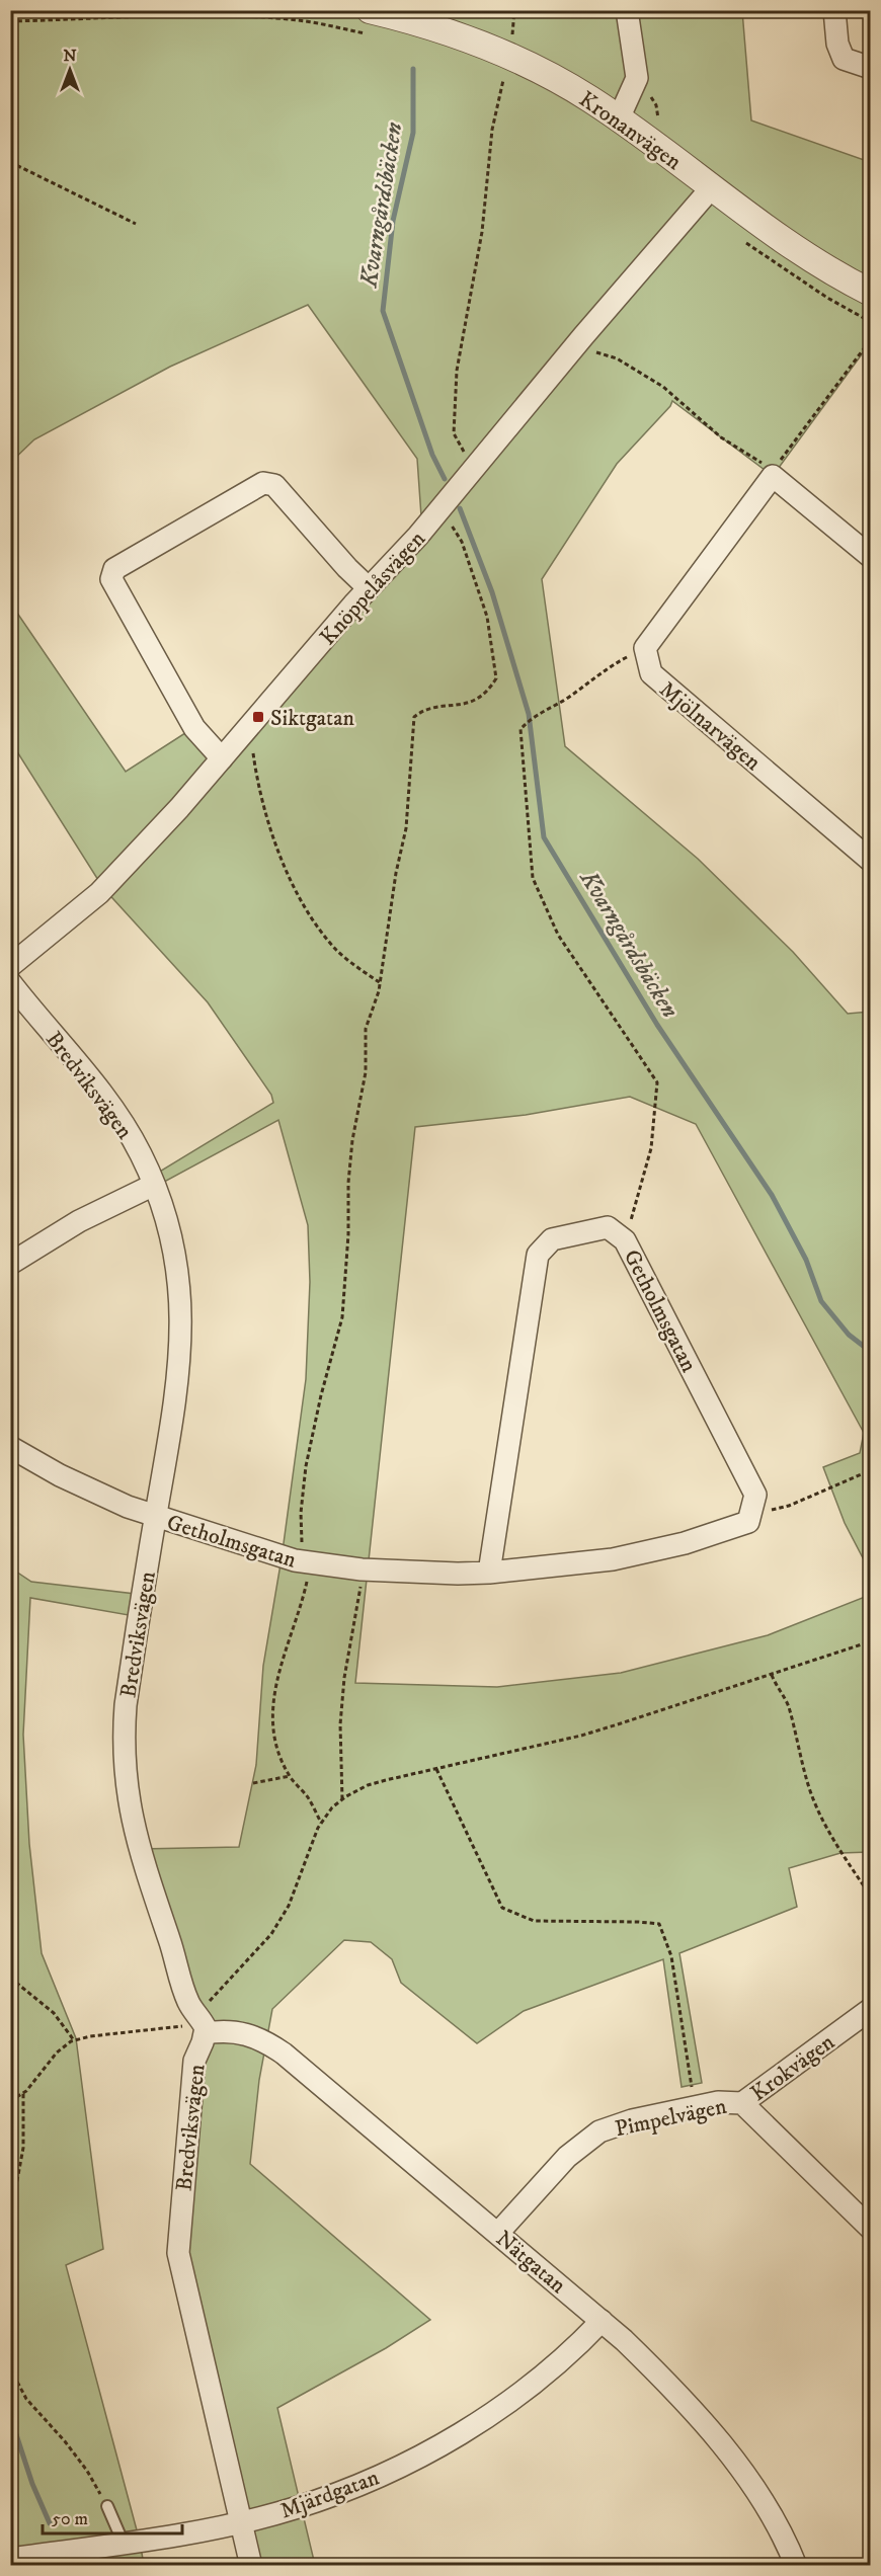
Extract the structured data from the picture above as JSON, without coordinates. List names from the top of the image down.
{
  "streets": {
    "street": [
      "Kronanvägen",
      "Knöppelåsvägen",
      "Mjölnarvägen",
      "Bredviksvägen",
      "Getholmsgatan",
      "Krokvägen",
      "Pimpelvägen",
      "Nätgatan",
      "Mjärdgatan"
    ]
  },
  "crossings": [
    ["Kronanvägen", "Knöppelåsvägen"],
    ["Bredviksvägen", "Getholmsgatan"],
    ["Bredviksvägen", "Nätgatan"],
    ["Bredviksvägen", "Mjärdgatan"],
    ["Krokvägen", "Pimpelvägen"],
    ["Pimpelvägen", "Nätgatan"],
    ["Nätgatan", "Mjärdgatan"]
  ],
  "water": ["Kvarngårdsbäcken"],
  "places": {
    "transit": ["Siktgatan"]
  },
  "scale_bar": "50 m",
  "north": "top"
}
